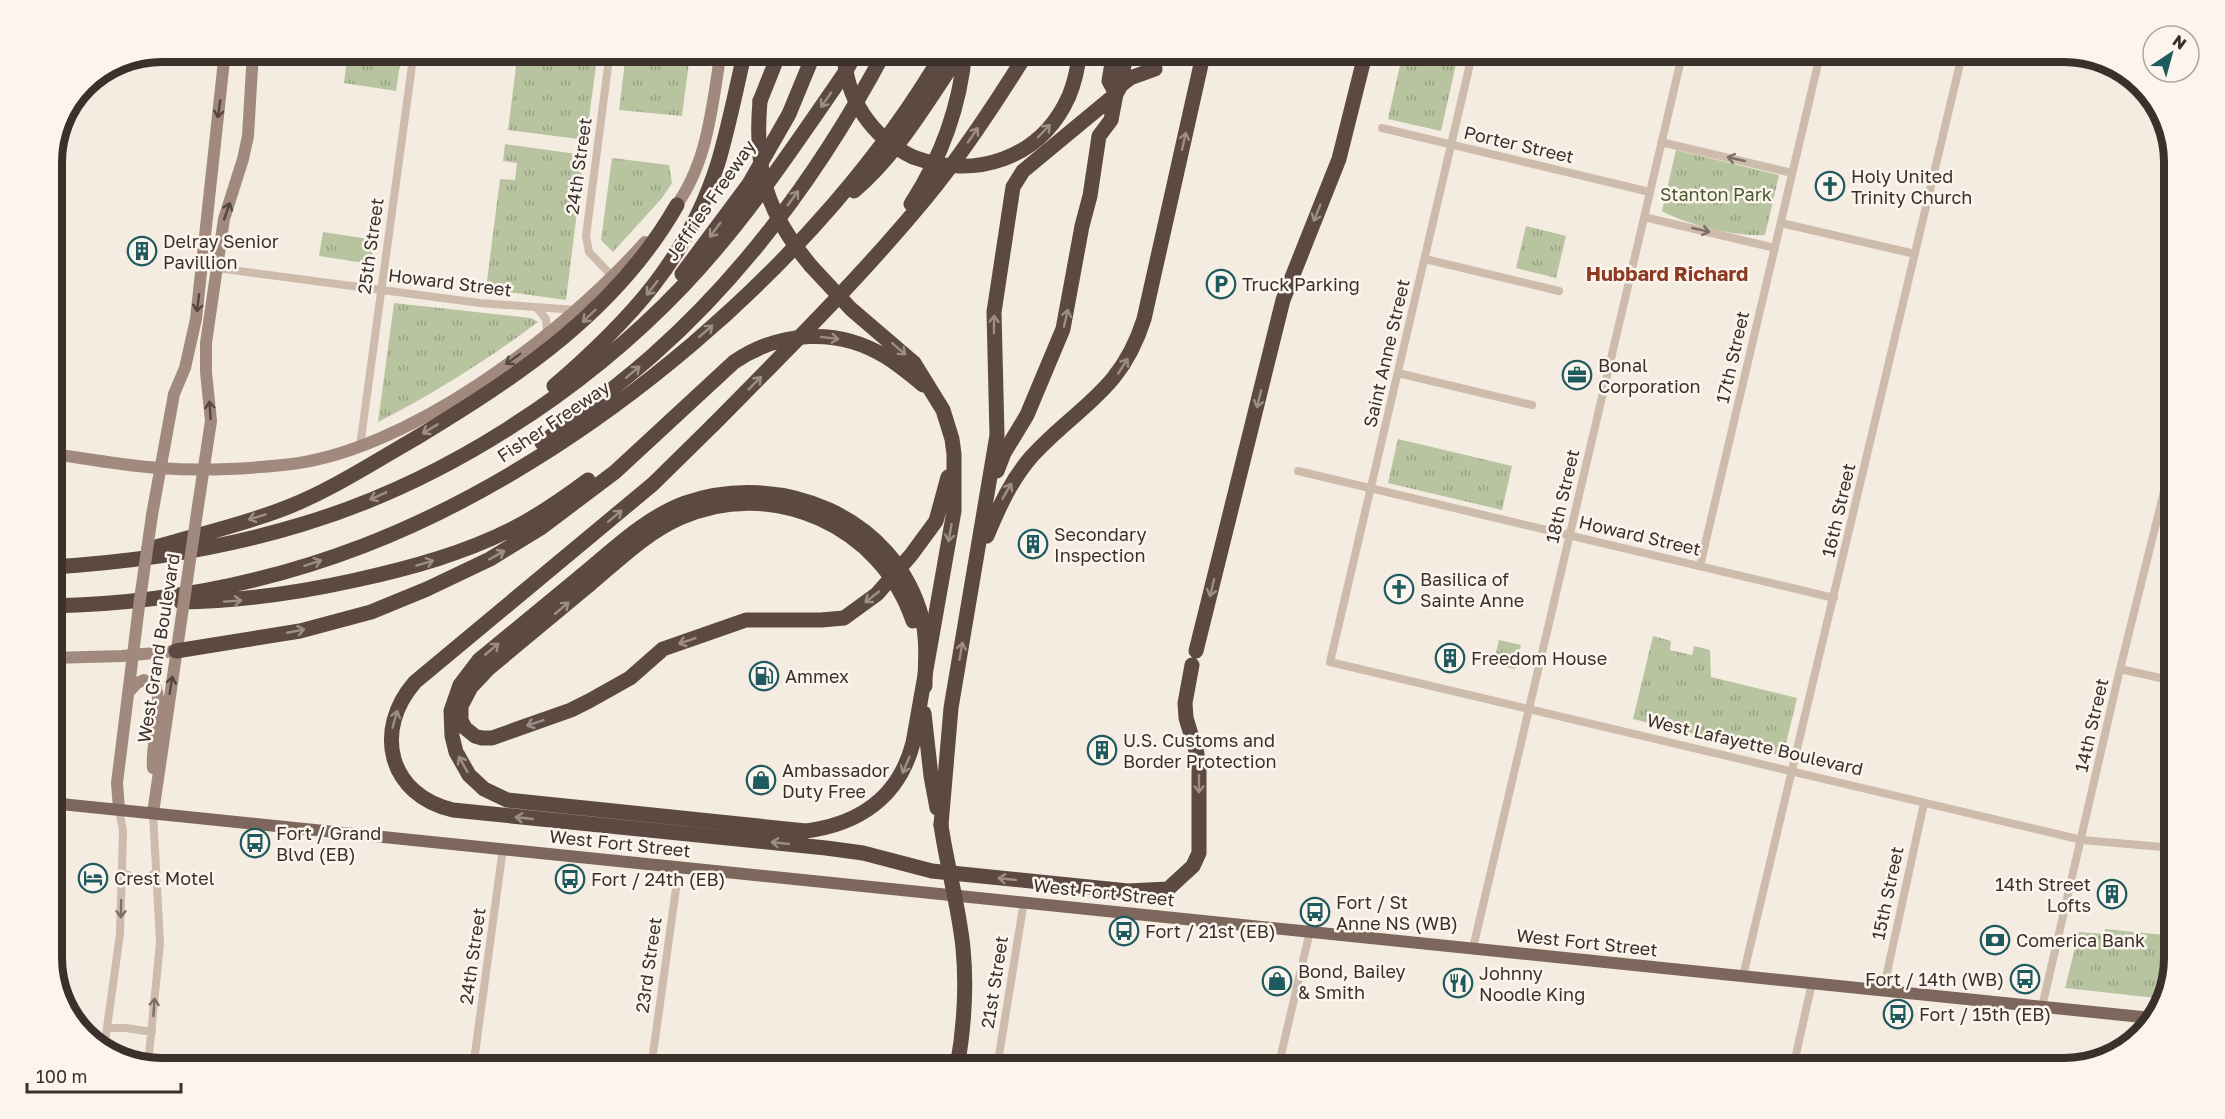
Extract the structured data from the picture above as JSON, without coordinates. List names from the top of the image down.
{
  "streets": {
    "highway": ["Jeffries Freeway", "Fisher Freeway"],
    "main road": ["West Fort Street"],
    "street": [
      "Porter Street",
      "24th Street",
      "25th Street",
      "Howard Street",
      "Saint Anne Street",
      "17th Street",
      "18th Street",
      "16th Street",
      "West Grand Boulevard",
      "14th Street",
      "West Lafayette Boulevard",
      "15th Street",
      "23rd Street",
      "21st Street"
    ]
  },
  "crossings": [
    ["Porter Street", "Saint Anne Street"],
    ["Porter Street", "18th Street"],
    ["24th Street", "West Fort Street"],
    ["Jeffries Freeway", "Fisher Freeway"],
    ["25th Street", "Howard Street"],
    ["Howard Street", "Saint Anne Street"],
    ["Howard Street", "17th Street"],
    ["Howard Street", "18th Street"],
    ["Howard Street", "16th Street"],
    ["Howard Street", "West Grand Boulevard"],
    ["Saint Anne Street", "West Lafayette Boulevard"],
    ["18th Street", "West Lafayette Boulevard"],
    ["18th Street", "West Fort Street"],
    ["16th Street", "West Lafayette Boulevard"],
    ["16th Street", "West Fort Street"],
    ["West Grand Boulevard", "West Fort Street"],
    ["14th Street", "West Lafayette Boulevard"],
    ["14th Street", "West Fort Street"],
    ["West Lafayette Boulevard", "15th Street"],
    ["West Fort Street", "15th Street"],
    ["West Fort Street", "23rd Street"],
    ["West Fort Street", "21st Street"]
  ],
  "districts": ["Hubbard Richard"],
  "parks": ["Stanton Park"],
  "places": {
    "church": ["Holy United Trinity Church", "Basilica of Sainte Anne"],
    "building": [
      "Delray Senior Pavillion",
      "Secondary Inspection",
      "Freedom House",
      "U.S. Customs and Border Protection",
      "14th Street Lofts"
    ],
    "parking": ["Truck Parking"],
    "office": ["Bonal Corporation"],
    "fuel station": ["Ammex"],
    "shop": ["Ambassador Duty Free", "Bond, Bailey & Smith"],
    "bus stop": [
      "Fort / Grand Blvd (EB)",
      "Fort / 24th (EB)",
      "Fort / St Anne NS (WB)",
      "Fort / 21st (EB)",
      "Fort / 14th (WB)",
      "Fort / 15th (EB)"
    ],
    "hotel": ["Crest Motel"],
    "bank": ["Comerica Bank"],
    "restaurant": ["Johnny Noodle King"]
  },
  "scale_bar": "100 m",
  "north": "top right"
}
